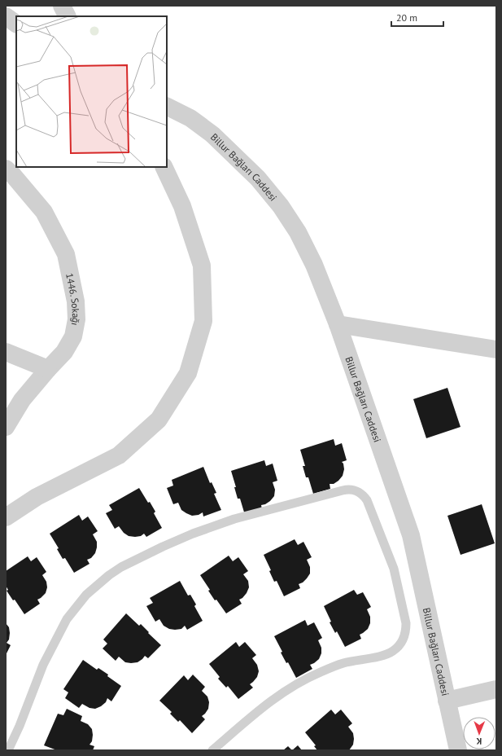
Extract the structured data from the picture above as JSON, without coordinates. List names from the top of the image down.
{
  "streets": {
    "street": ["Billur Bağları Caddesi", "1446. Sokağı"]
  },
  "scale_bar": "20 m",
  "north": "bottom"
}
